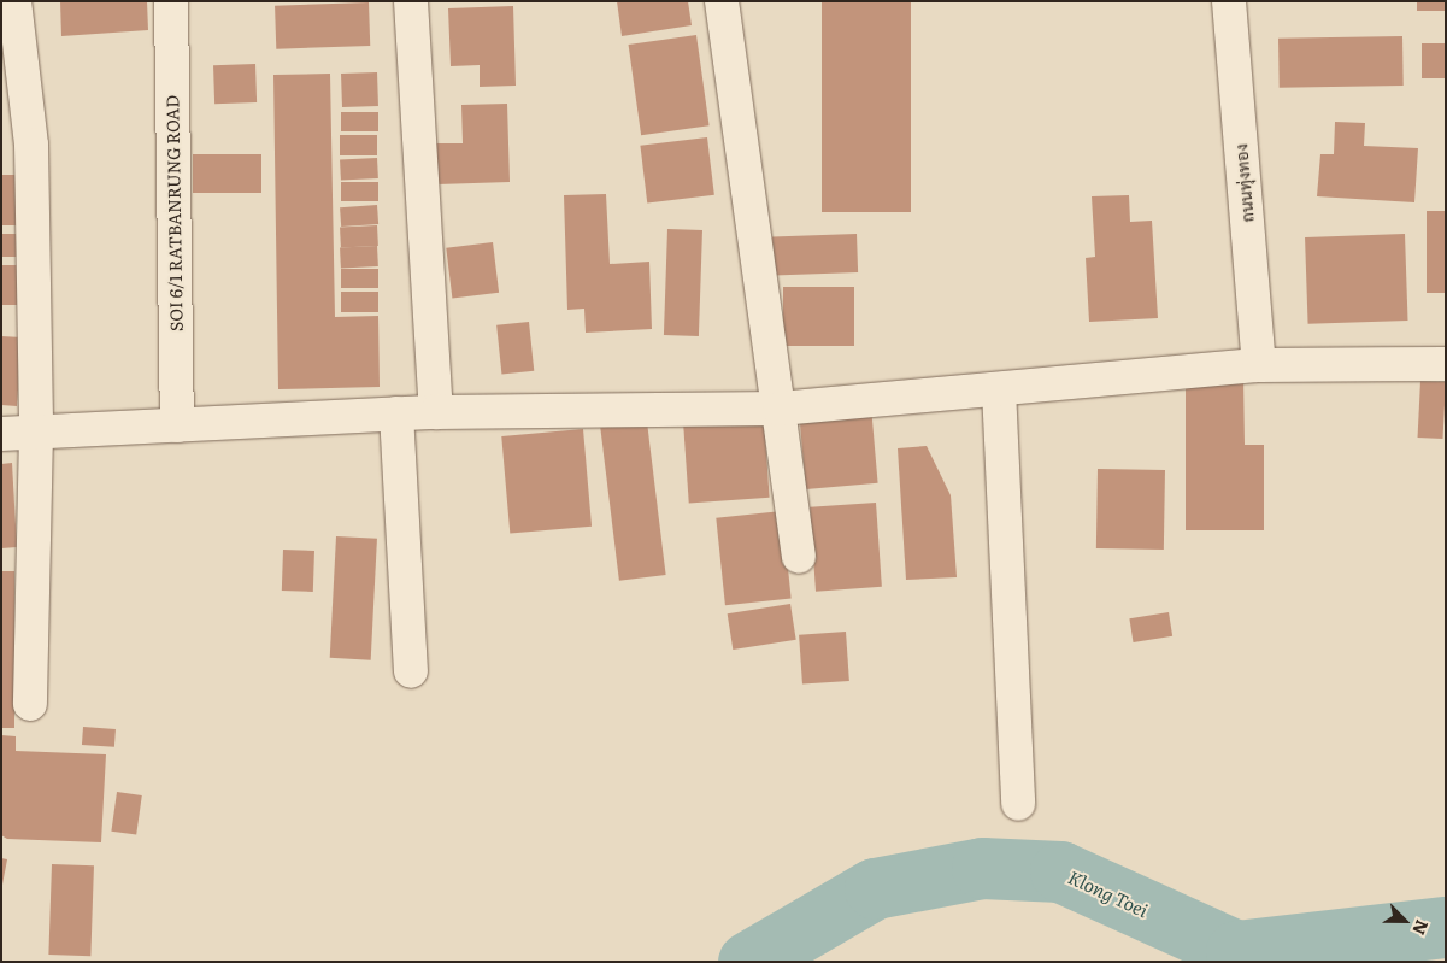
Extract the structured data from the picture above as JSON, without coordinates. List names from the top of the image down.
{
  "streets": {
    "street": ["ถนนทุ่งทอง", "SOI 6/1 RATBANRUNG ROAD"]
  },
  "water": ["Klong Toei"],
  "north": "bottom right"
}
